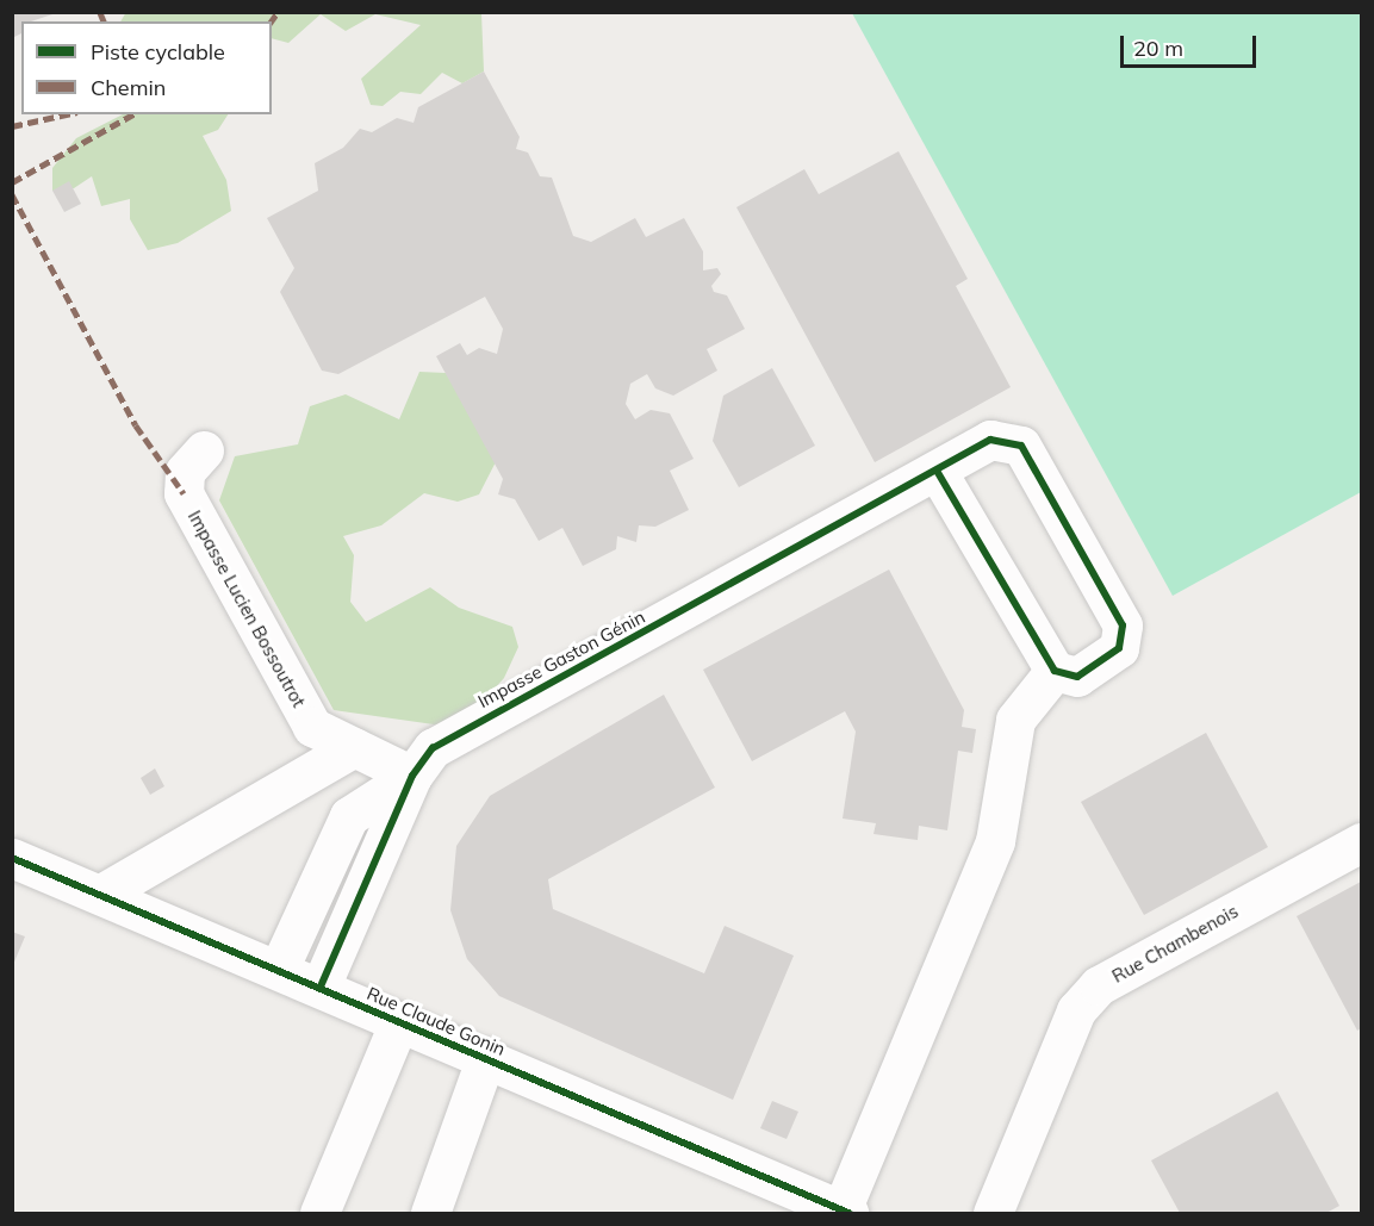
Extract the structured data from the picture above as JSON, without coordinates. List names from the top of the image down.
{
  "streets": {
    "street": [
      "Impasse Lucien Bossoutrot",
      "Impasse Gaston Génin",
      "Rue Chambenois",
      "Rue Claude Gonin"
    ]
  },
  "crossings": [
    ["Impasse Gaston Génin", "Rue Claude Gonin"]
  ],
  "legend": ["Piste cyclable", "Chemin"],
  "scale_bar": "20 m"
}
